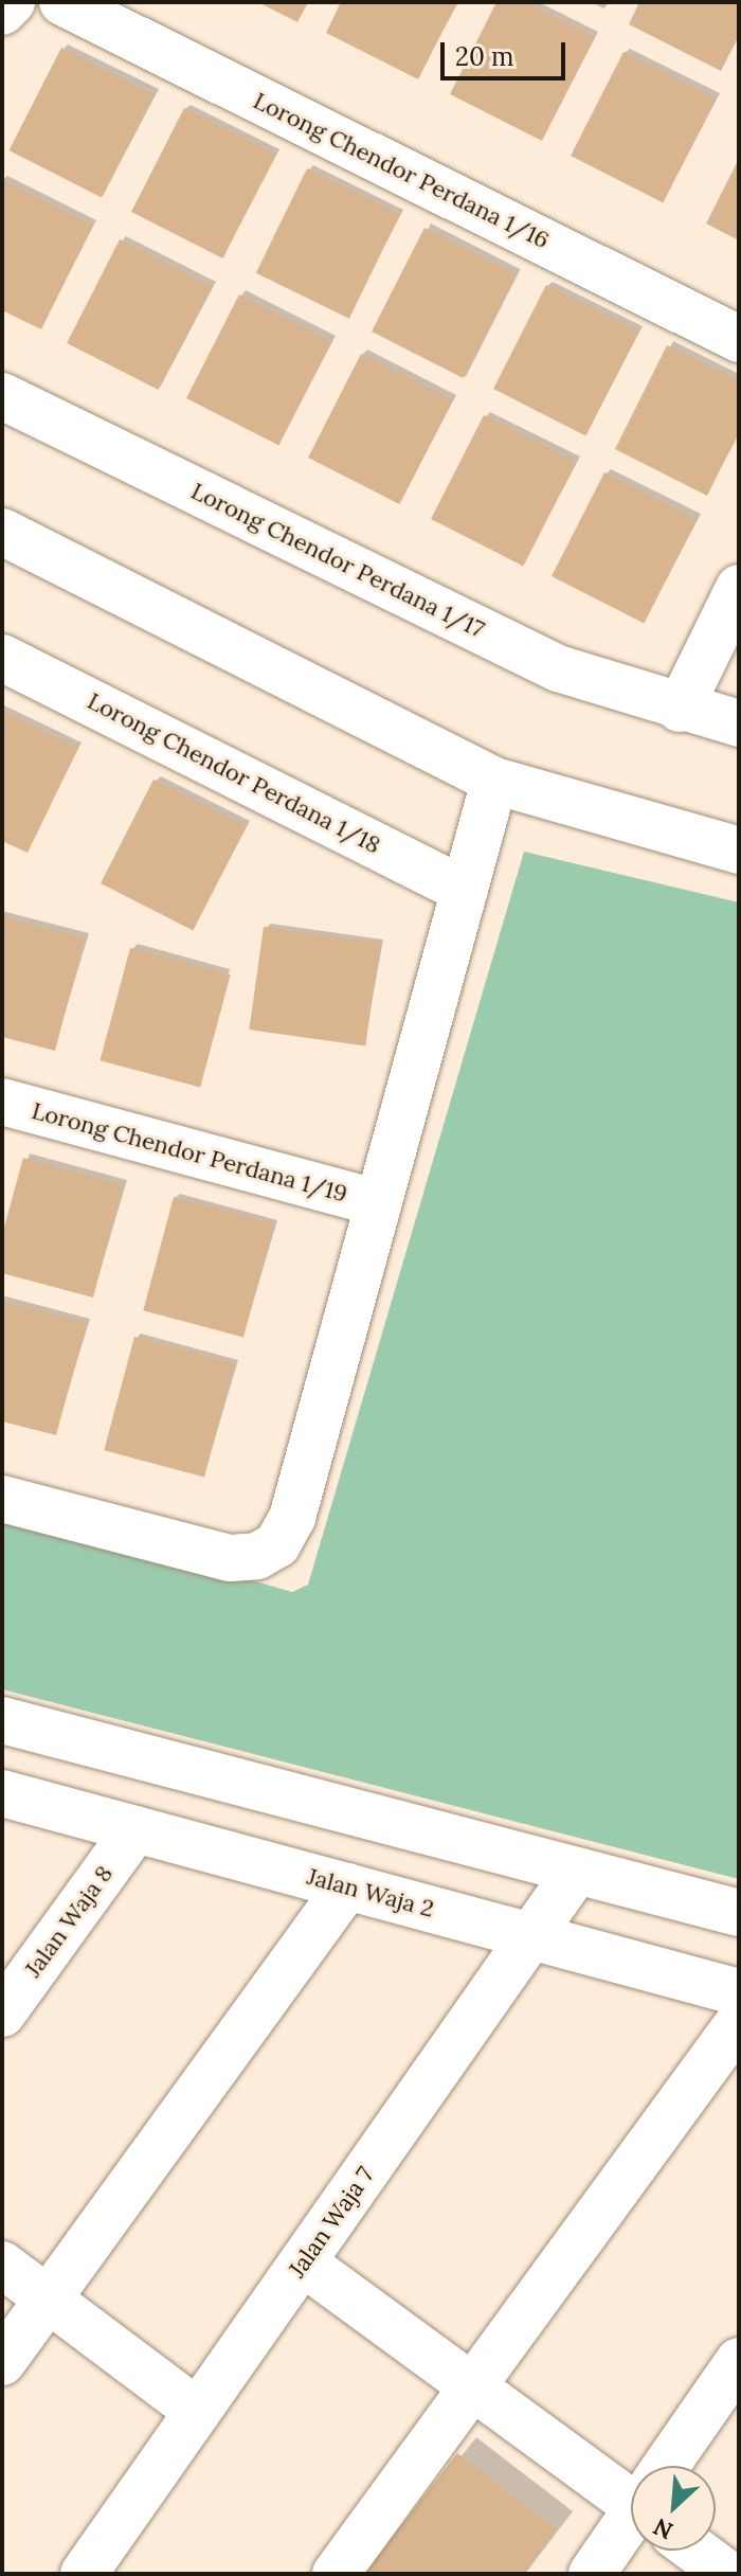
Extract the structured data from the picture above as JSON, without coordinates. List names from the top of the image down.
{
  "streets": {
    "street": [
      "Lorong Chendor Perdana 1/16",
      "Lorong Chendor Perdana 1/17",
      "Lorong Chendor Perdana 1/18",
      "Lorong Chendor Perdana 1/19",
      "Jalan Waja 2",
      "Jalan Waja 8",
      "Jalan Waja 7"
    ]
  },
  "crossings": [
    ["Jalan Waja 2", "Jalan Waja 8"],
    ["Jalan Waja 2", "Jalan Waja 7"]
  ],
  "scale_bar": "20 m",
  "north": "bottom left"
}
